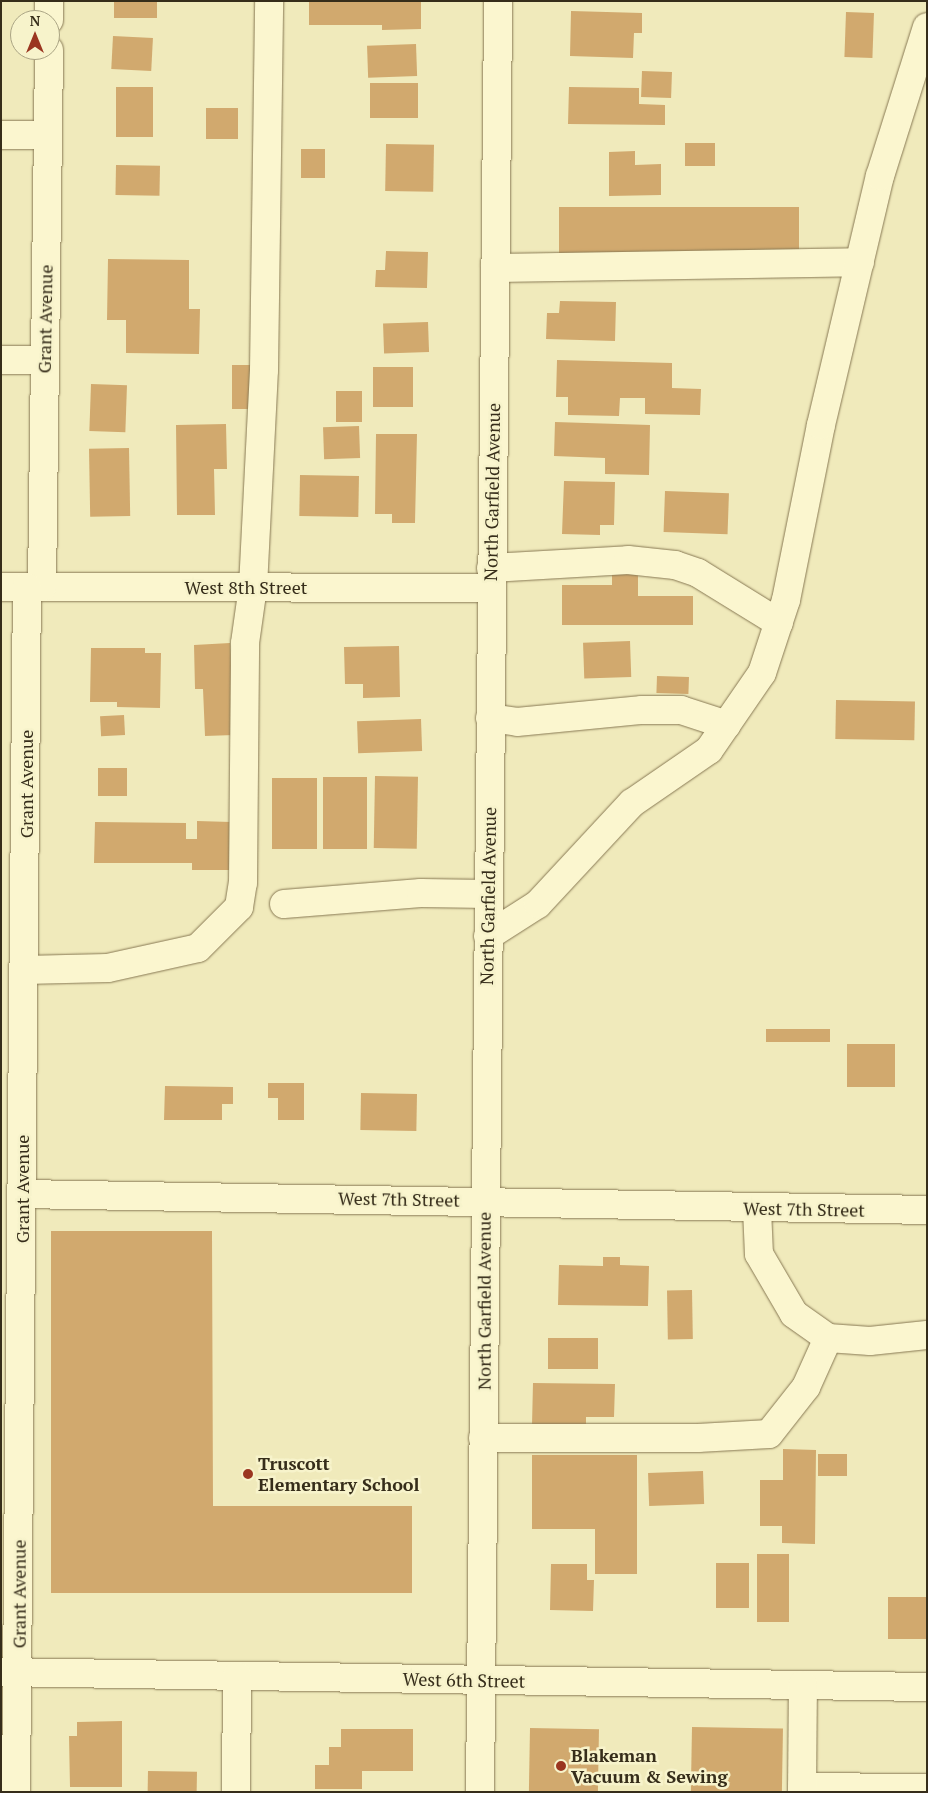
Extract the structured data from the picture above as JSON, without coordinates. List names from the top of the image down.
{
  "streets": {
    "street": [
      "Grant Avenue",
      "North Garfield Avenue",
      "West 8th Street",
      "West 7th Street",
      "West 6th Street"
    ]
  },
  "crossings": [
    ["Grant Avenue", "West 8th Street"],
    ["Grant Avenue", "West 7th Street"],
    ["Grant Avenue", "West 6th Street"],
    ["North Garfield Avenue", "West 8th Street"],
    ["North Garfield Avenue", "West 7th Street"],
    ["North Garfield Avenue", "West 6th Street"]
  ],
  "places": ["Truscott Elementary School", "Blakeman Vacuum & Sewing"],
  "north": "top"
}
